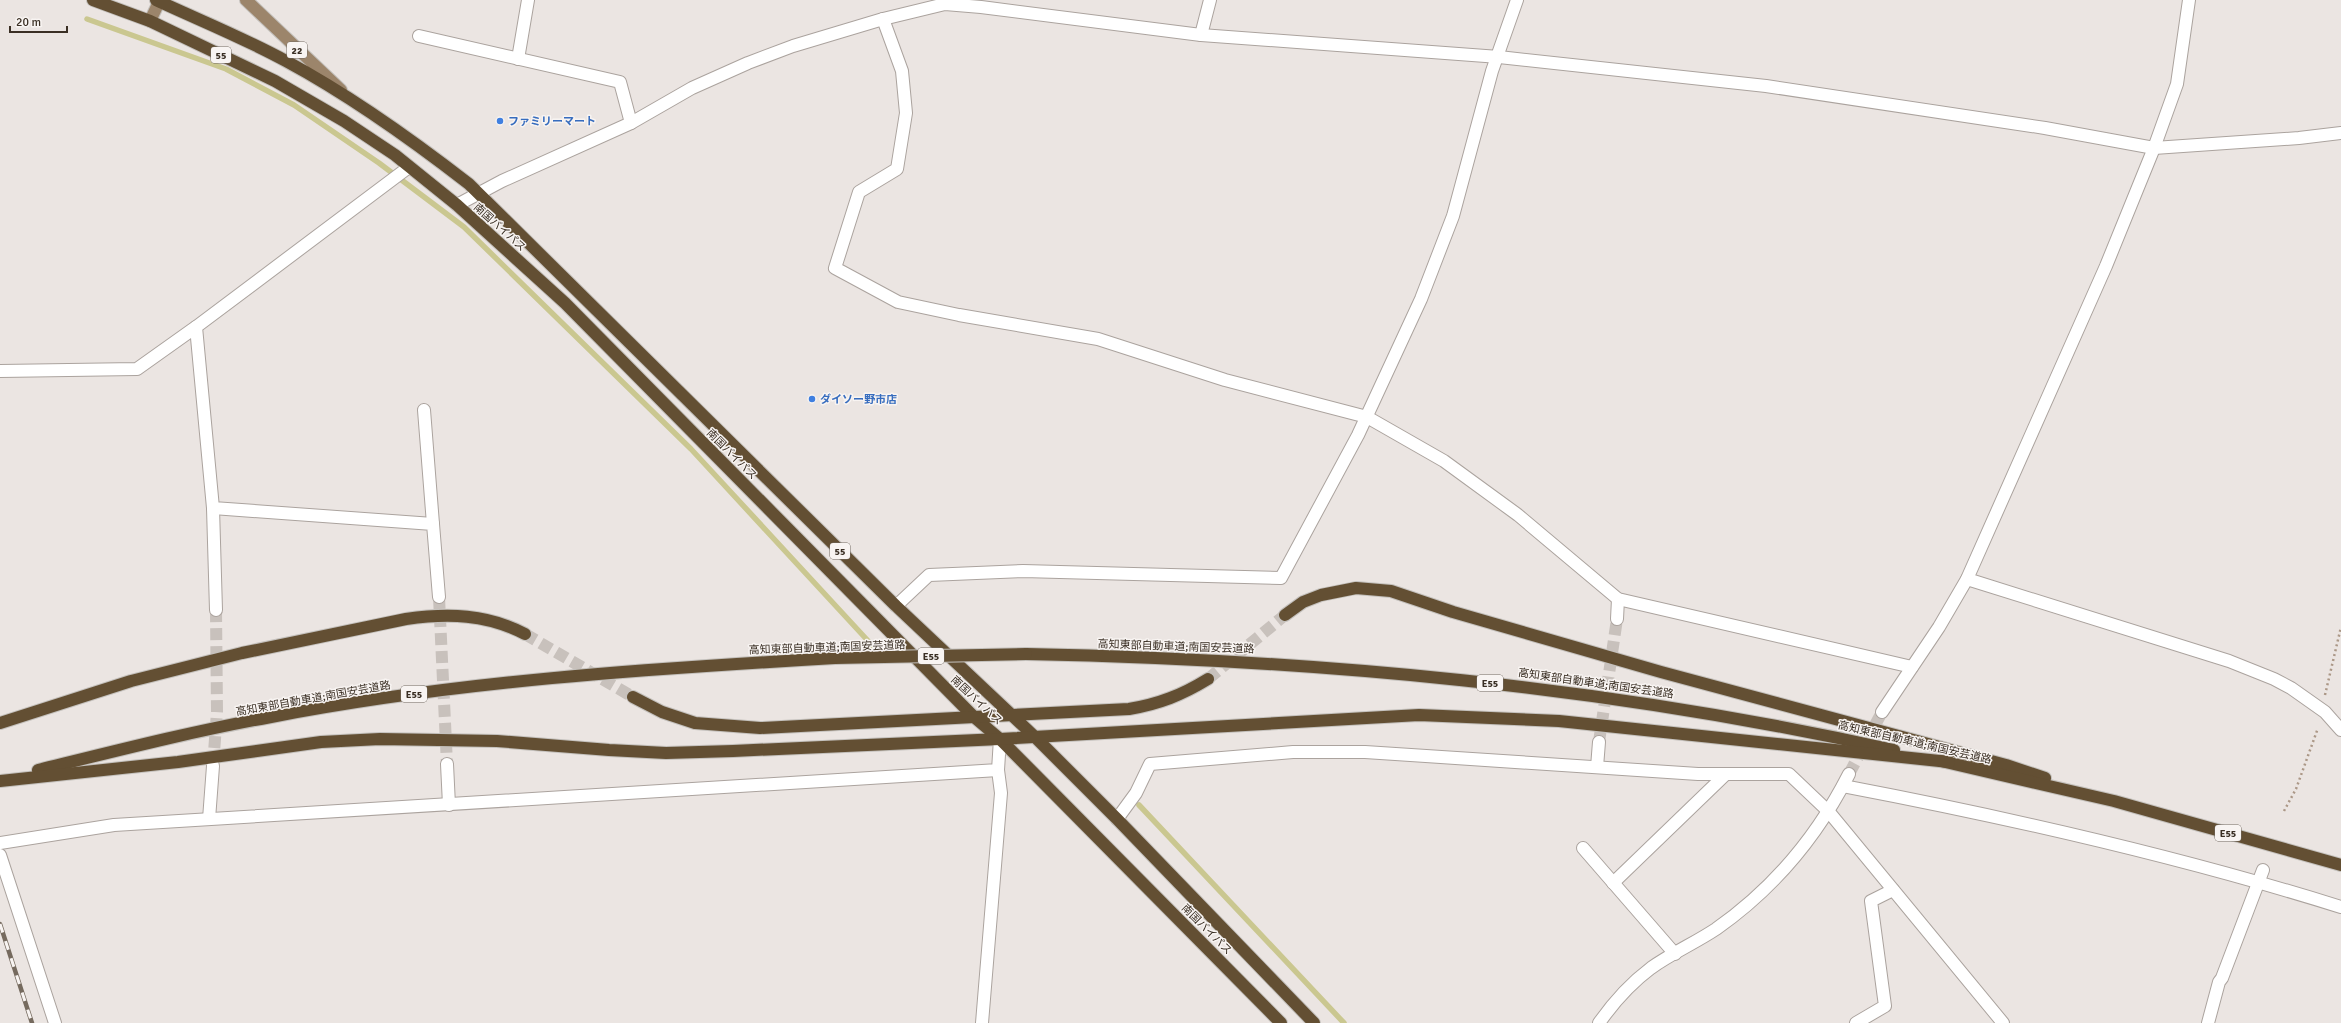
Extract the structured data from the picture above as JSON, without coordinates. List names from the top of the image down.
{
  "streets": {
    "highway": [
      "55",
      "南国バイパス",
      "高知東部自動車道;南国安芸道路",
      "E55"
    ],
    "main road": ["22"]
  },
  "crossings": [
    ["22", "南国バイパス"]
  ],
  "places": ["ファミリーマート", "ダイソー野市店"],
  "scale_bar": "20 m"
}
